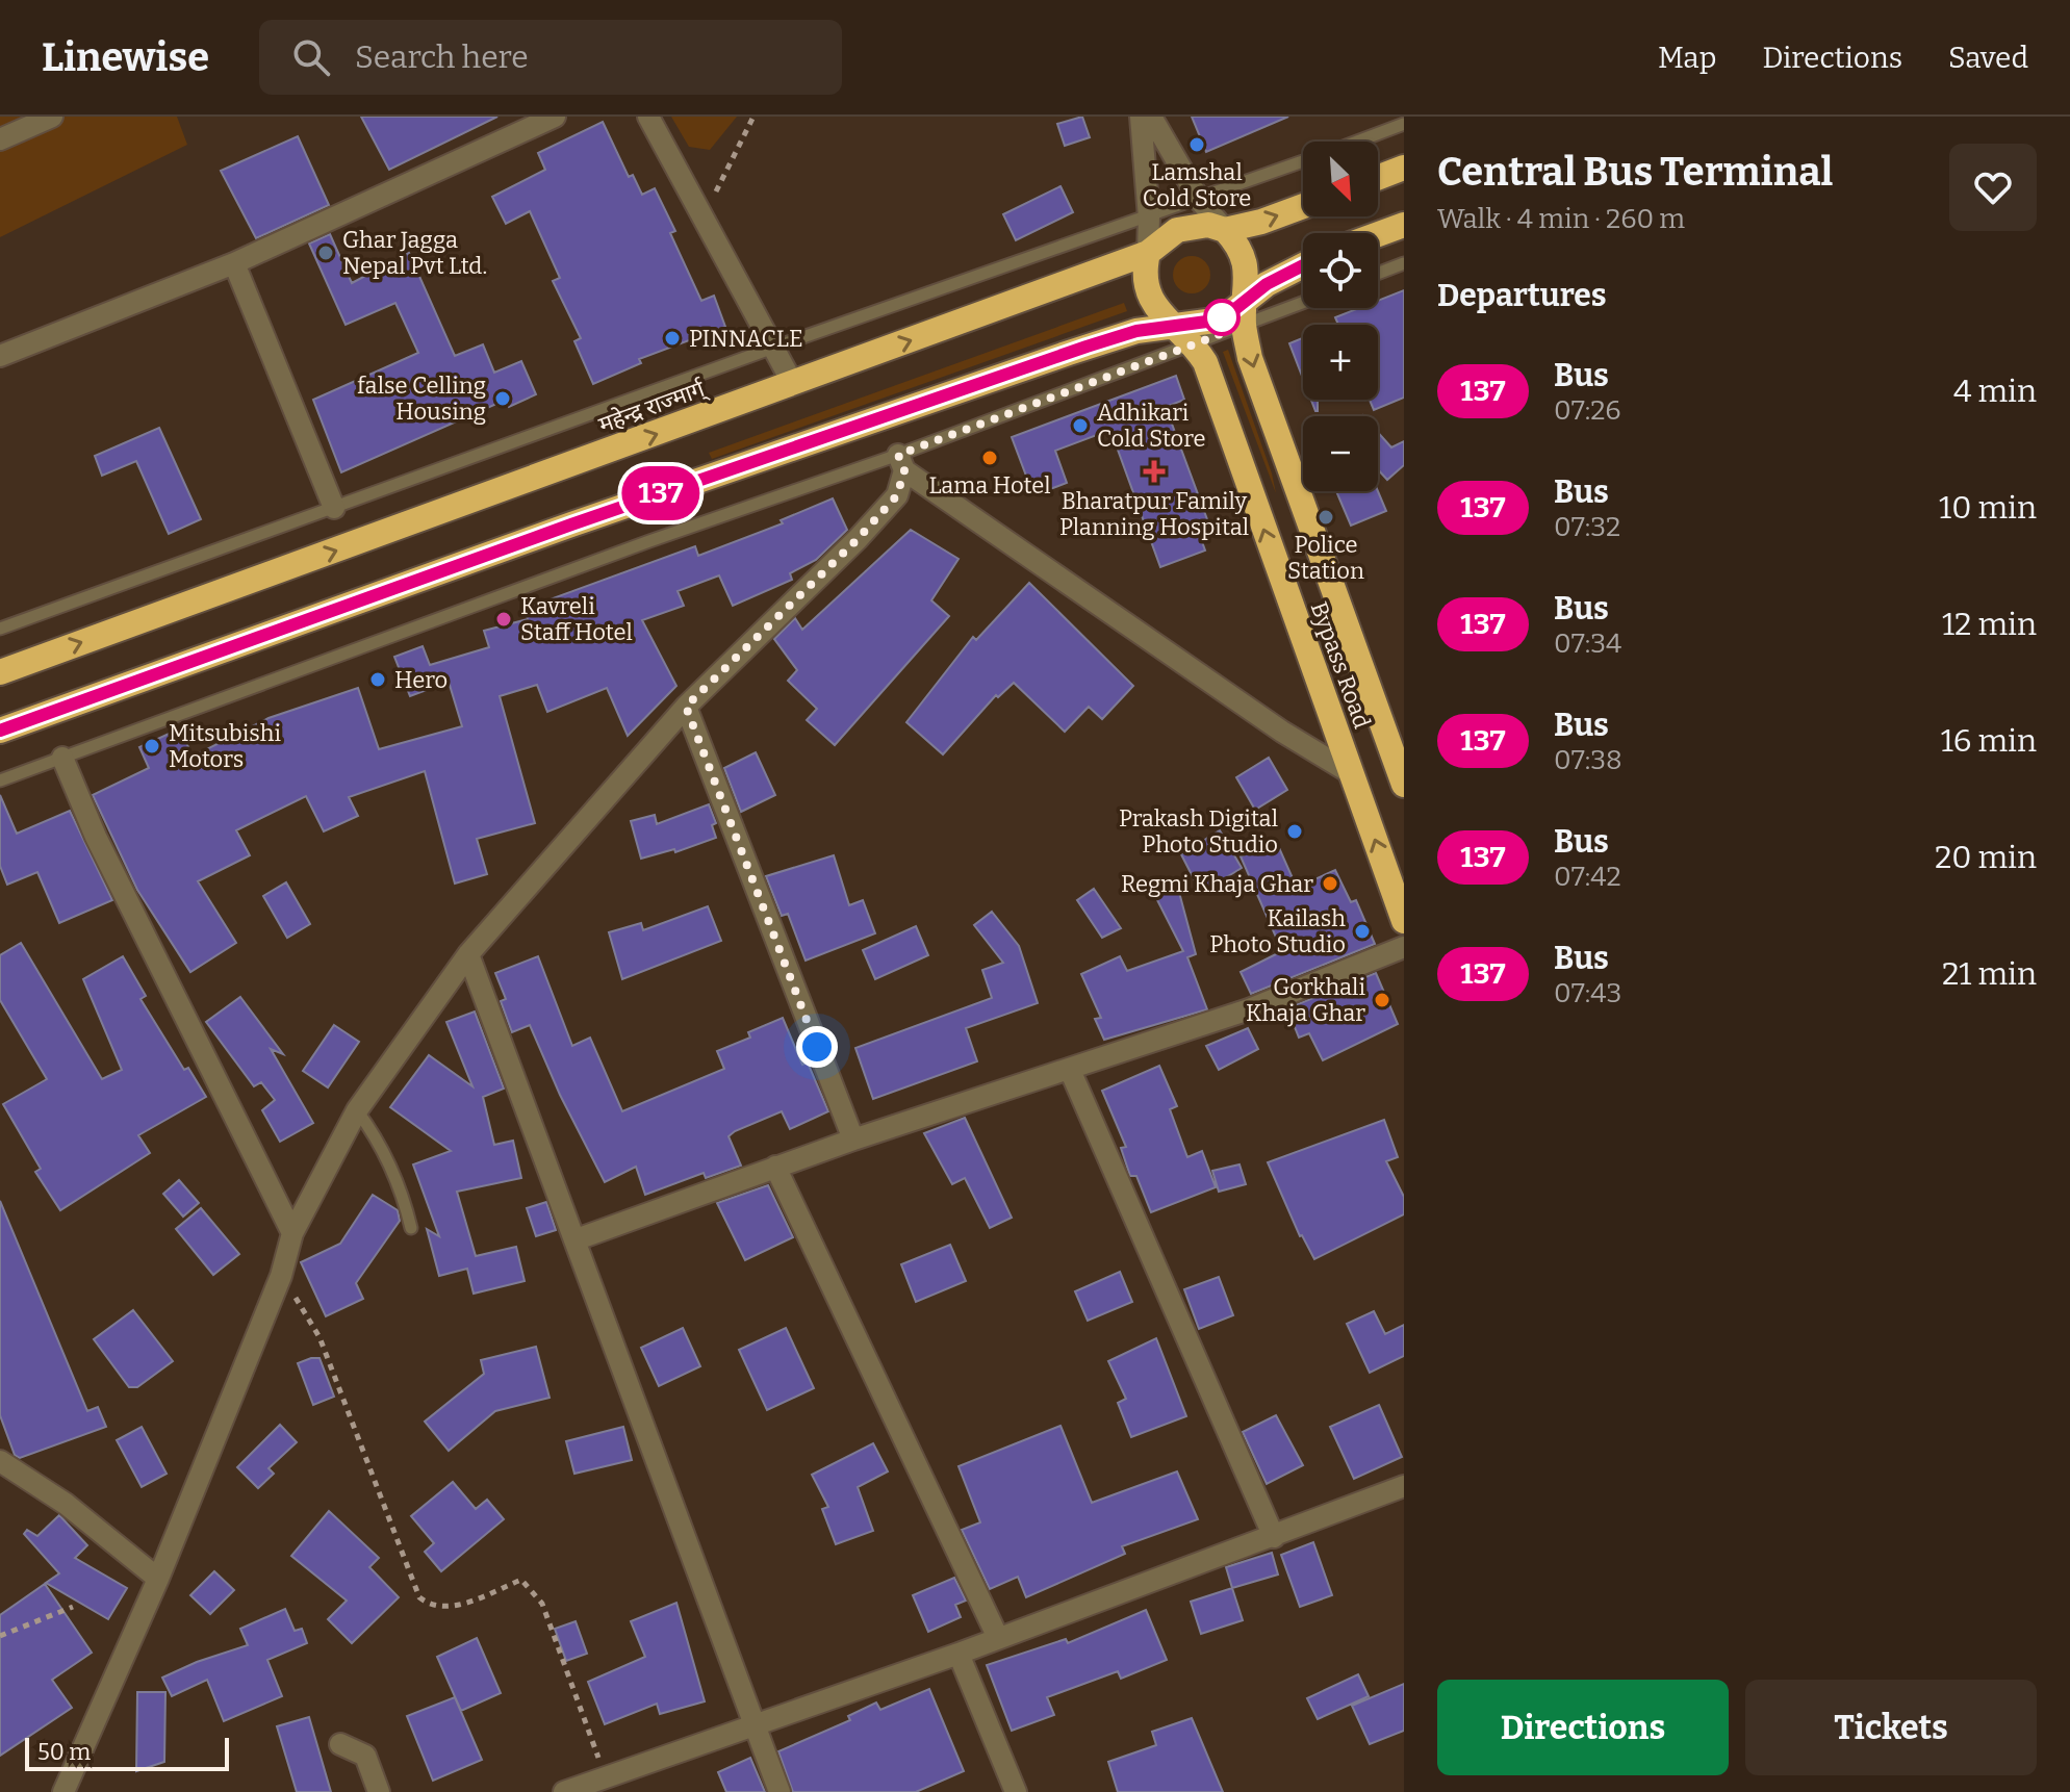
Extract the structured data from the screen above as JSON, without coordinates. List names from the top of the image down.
{
  "streets": {
    "highway": ["महेन्द्र राज्मार्ग्", "Bypass Road"]
  },
  "crossings": [
    ["महेन्द्र राज्मार्ग्", "Bypass Road"]
  ],
  "places": {
    "other": [
      "Lamshal Cold Store",
      "Ghar Jagga Nepal Pvt Ltd.",
      "PINNACLE",
      "false Celling Housing",
      "Adhikari Cold Store",
      "Lama Hotel",
      "Police Station",
      "Kavreli Staff Hotel",
      "Hero",
      "Mitsubishi Motors",
      "Prakash Digital Photo Studio",
      "Regmi Khaja Ghar",
      "Kailash Photo Studio",
      "Gorkhali Khaja Ghar"
    ],
    "health": ["Bharatpur Family Planning Hospital"]
  },
  "lines": ["bus line 137"],
  "scale_bar": "50 m",
  "north": "bottom right",
  "page": {
    "header": "Linewise",
    "search": "Search here",
    "nav": ["Map", "Directions", "Saved"],
    "on_map": "137",
    "heading": [
      ["Central Bus Terminal", "Walk · 4 min · 260 m"],
      "Departures"
    ],
    "map_buttons": ["+", "−"],
    "list": [
      {
        "mark": "137",
        "name": "Bus",
        "note": "07:26",
        "value": "4 min"
      },
      {
        "mark": "137",
        "name": "Bus",
        "note": "07:32",
        "value": "10 min"
      },
      {
        "mark": "137",
        "name": "Bus",
        "note": "07:34",
        "value": "12 min"
      },
      {
        "mark": "137",
        "name": "Bus",
        "note": "07:38",
        "value": "16 min"
      },
      {
        "mark": "137",
        "name": "Bus",
        "note": "07:42",
        "value": "20 min"
      },
      {
        "mark": "137",
        "name": "Bus",
        "note": "07:43",
        "value": "21 min"
      }
    ],
    "buttons": ["Directions", "Tickets"],
    "scale": "50 m"
  }
}
